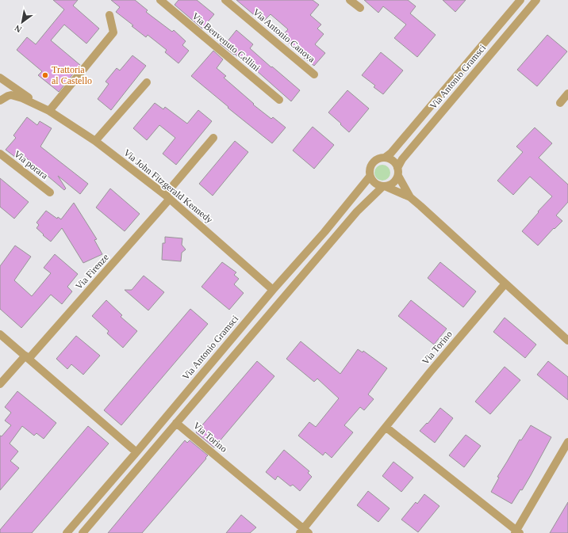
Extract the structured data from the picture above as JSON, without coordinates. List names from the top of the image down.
{
  "streets": {
    "street": [
      "Via Antonio Canova",
      "Via Benvenuto Cellini",
      "Via Antonio Gramsci",
      "Via porara",
      "Via John Fitzgerald Kennedy",
      "Via Firenze",
      "Via Torino"
    ]
  },
  "crossings": [
    ["Via Antonio Gramsci", "Via John Fitzgerald Kennedy"],
    ["Via John Fitzgerald Kennedy", "Via Firenze"]
  ],
  "places": ["Trattoria al Castello"],
  "north": "bottom left"
}
